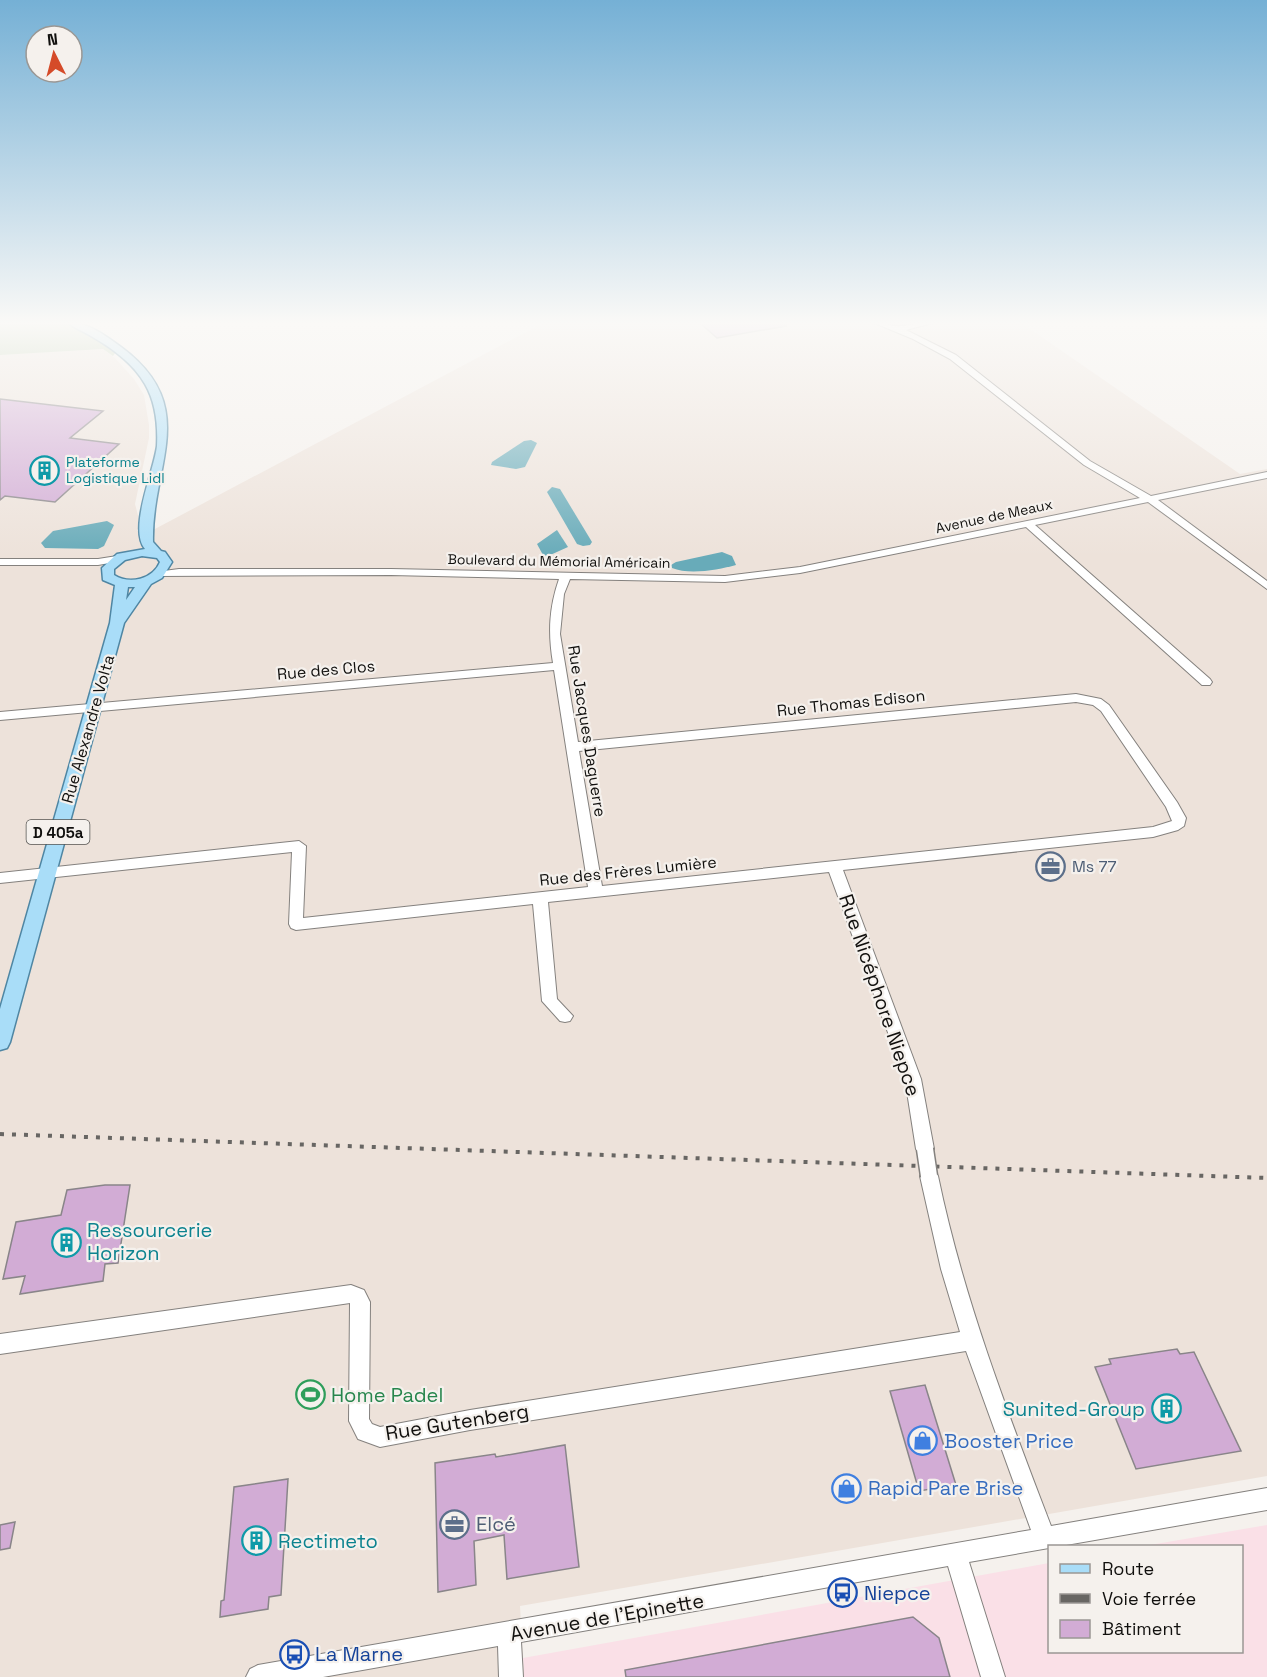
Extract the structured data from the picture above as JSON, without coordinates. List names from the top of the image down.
{
  "streets": {
    "main road": ["Rue Alexandre Volta", "D 405a"],
    "street": [
      "Avenue de Meaux",
      "Boulevard du Mémorial Américain",
      "Rue des Clos",
      "Rue Thomas Edison",
      "Rue Jacques Daguerre",
      "Rue des Frères Lumière",
      "Rue Nicéphore Niepce",
      "Rue Gutenberg",
      "Avenue de l'Epinette"
    ]
  },
  "crossings": [
    ["Avenue de Meaux", "Boulevard du Mémorial Américain"],
    ["Boulevard du Mémorial Américain", "Rue Jacques Daguerre"],
    ["Rue des Clos", "Rue Alexandre Volta"],
    ["Rue des Clos", "Rue Jacques Daguerre"],
    ["Rue Thomas Edison", "Rue Jacques Daguerre"],
    ["Rue Thomas Edison", "Rue des Frères Lumière"],
    ["Rue Alexandre Volta", "Rue des Frères Lumière"],
    ["Rue Jacques Daguerre", "Rue des Frères Lumière"],
    ["Rue des Frères Lumière", "Rue Nicéphore Niepce"],
    ["Rue Nicéphore Niepce", "Rue Gutenberg"],
    ["Rue Nicéphore Niepce", "Avenue de l'Epinette"]
  ],
  "places": {
    "building": [
      "Plateforme Logistique Lidl",
      "Ressourcerie Horizon",
      "Sunited-Group",
      "Rectimeto"
    ],
    "office": ["Ms 77", "Elcé"],
    "sports": ["Home Padel"],
    "shop": ["Booster Price", "Rapid Pare Brise"],
    "bus stop": ["Niepce", "La Marne"]
  },
  "legend": ["Route", "Voie ferrée", "Bâtiment"],
  "north": "top"
}
